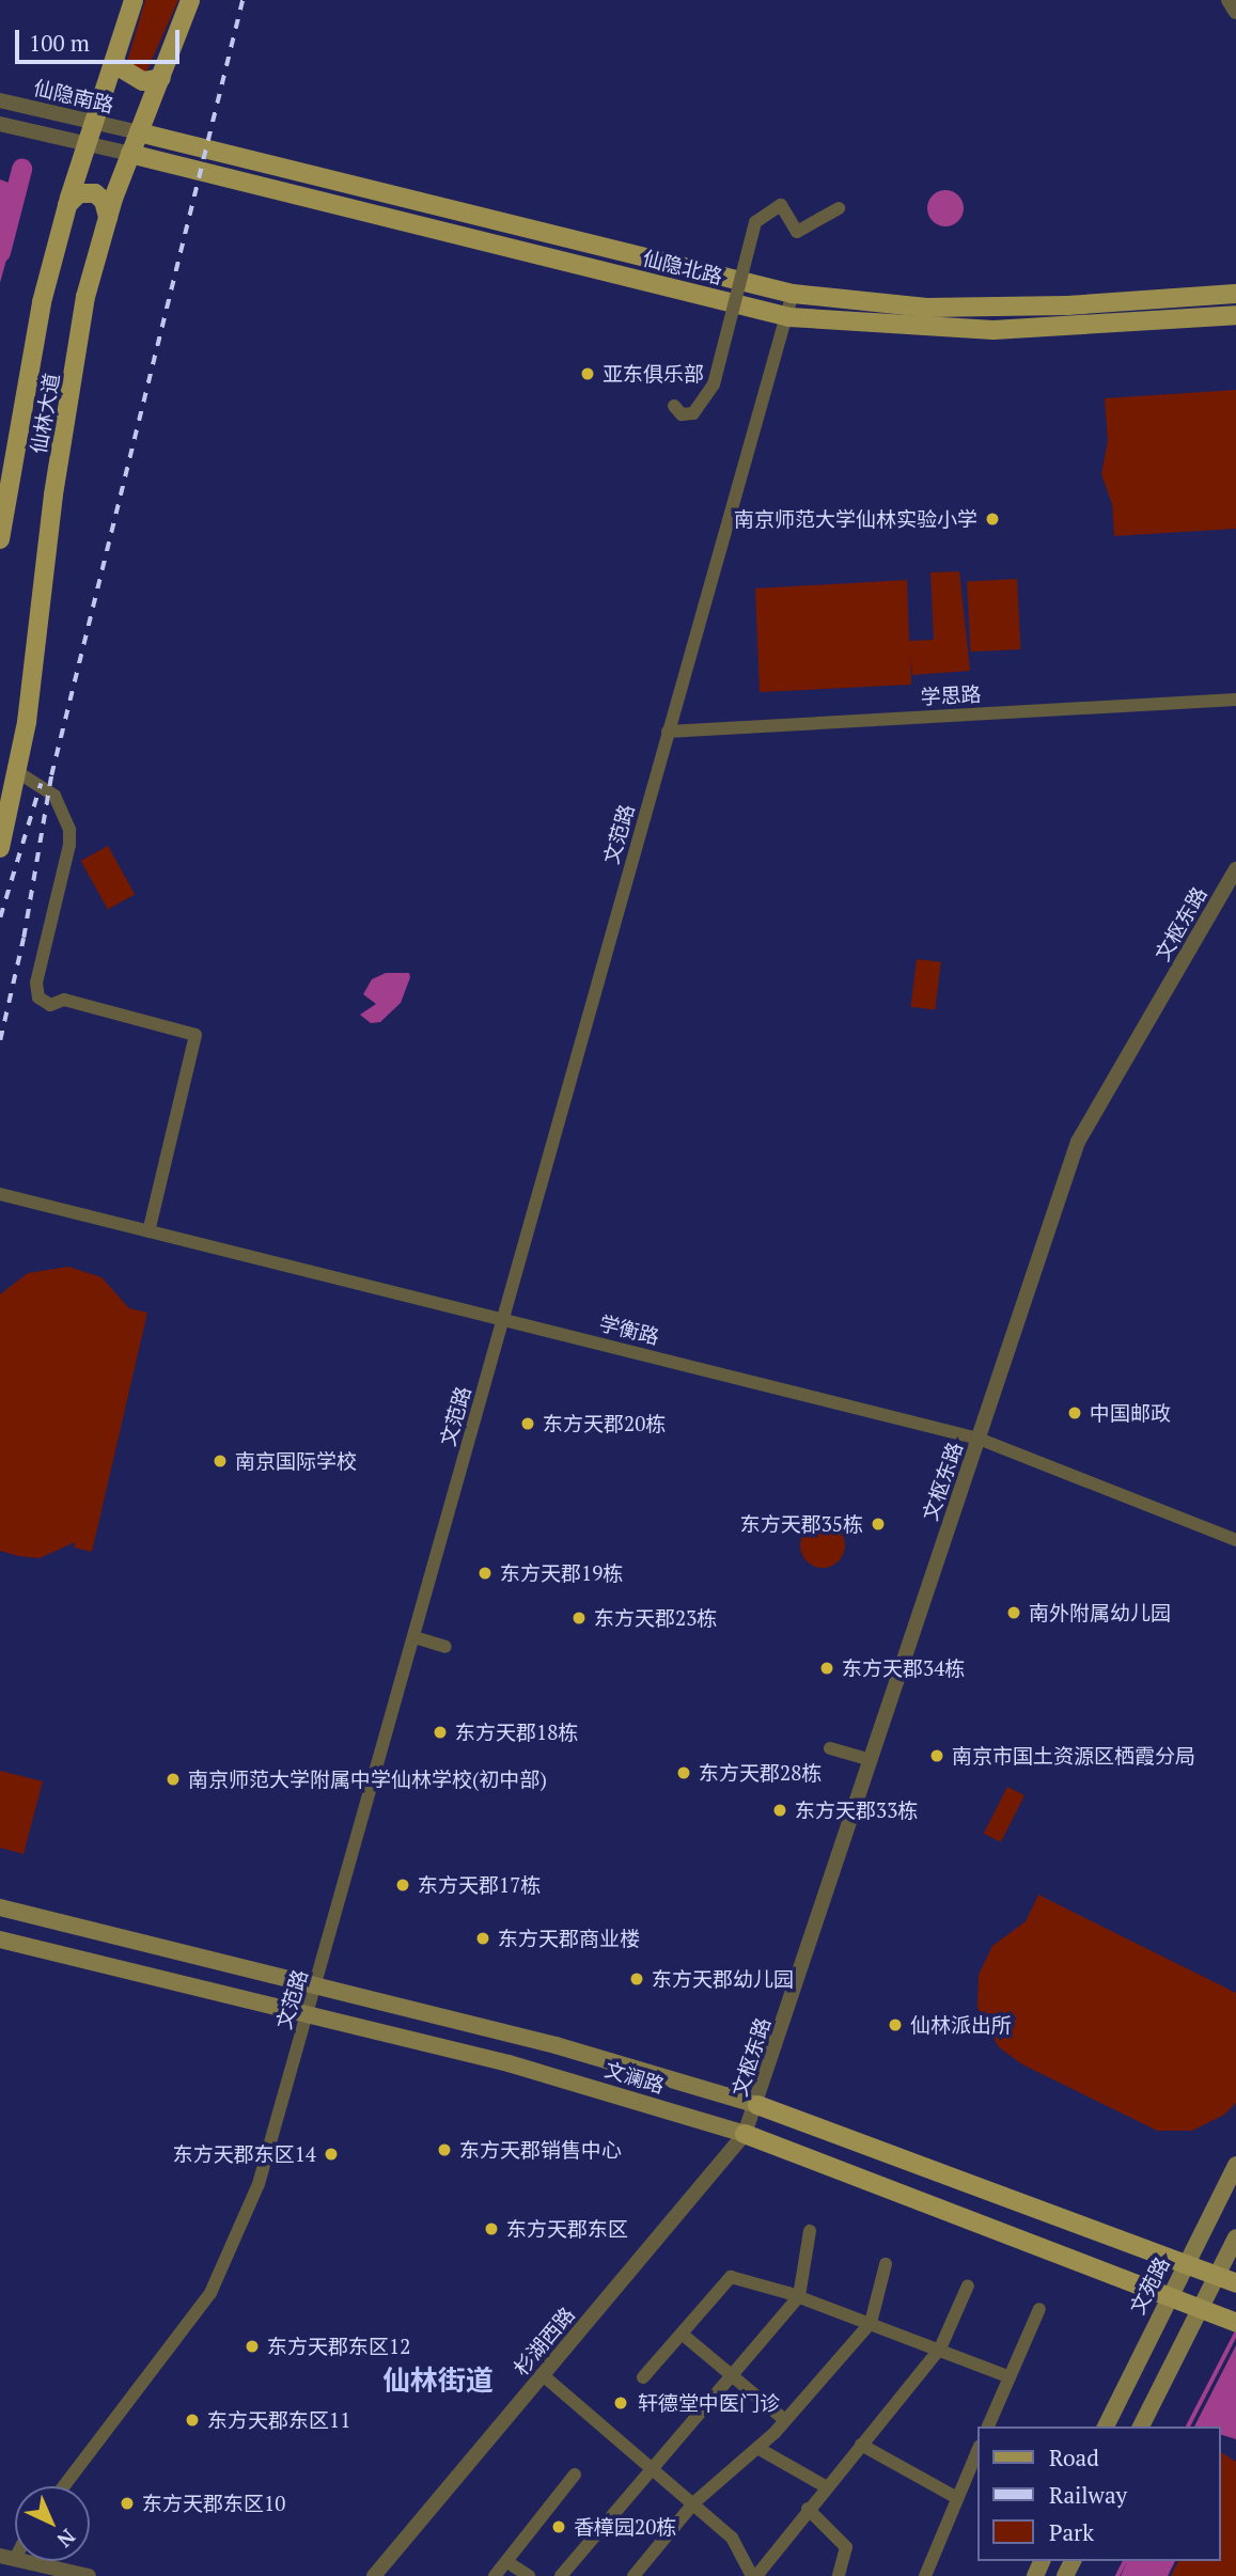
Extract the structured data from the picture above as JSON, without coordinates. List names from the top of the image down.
{
  "streets": {
    "main road": [
      "仙隐北路",
      "仙林大道",
      "文澜路",
      "文苑路"
    ],
    "street": [
      "仙隐南路",
      "学思路",
      "文范路",
      "文枢东路",
      "学衡路",
      "杉湖西路"
    ]
  },
  "crossings": [
    ["仙隐南路", "仙隐北路"],
    ["仙隐南路", "仙林大道"],
    ["仙隐北路", "仙林大道"],
    ["仙隐北路", "文范路"],
    ["学思路", "文范路"],
    ["文范路", "学衡路"],
    ["文范路", "文澜路"],
    ["文枢东路", "学衡路"],
    ["文枢东路", "文澜路"],
    ["文枢东路", "杉湖西路"],
    ["文澜路", "文苑路"],
    ["文澜路", "杉湖西路"]
  ],
  "districts": ["仙林街道"],
  "places": [
    "亚东俱乐部",
    "南京师范大学仙林实验小学",
    "中国邮政",
    "东方天郡20栋",
    "南京国际学校",
    "东方天郡35栋",
    "东方天郡19栋",
    "南外附属幼儿园",
    "东方天郡23栋",
    "东方天郡34栋",
    "东方天郡18栋",
    "南京市国土资源区栖霞分局",
    "东方天郡28栋",
    "南京师范大学附属中学仙林学校(初中部)",
    "东方天郡33栋",
    "东方天郡17栋",
    "东方天郡商业楼",
    "东方天郡幼儿园",
    "仙林派出所",
    "东方天郡销售中心",
    "东方天郡东区14",
    "东方天郡东区",
    "东方天郡东区12",
    "轩德堂中医门诊",
    "东方天郡东区11",
    "东方天郡东区10",
    "香樟园20栋"
  ],
  "legend": ["Road", "Railway", "Park"],
  "scale_bar": "100 m",
  "north": "bottom right"
}
